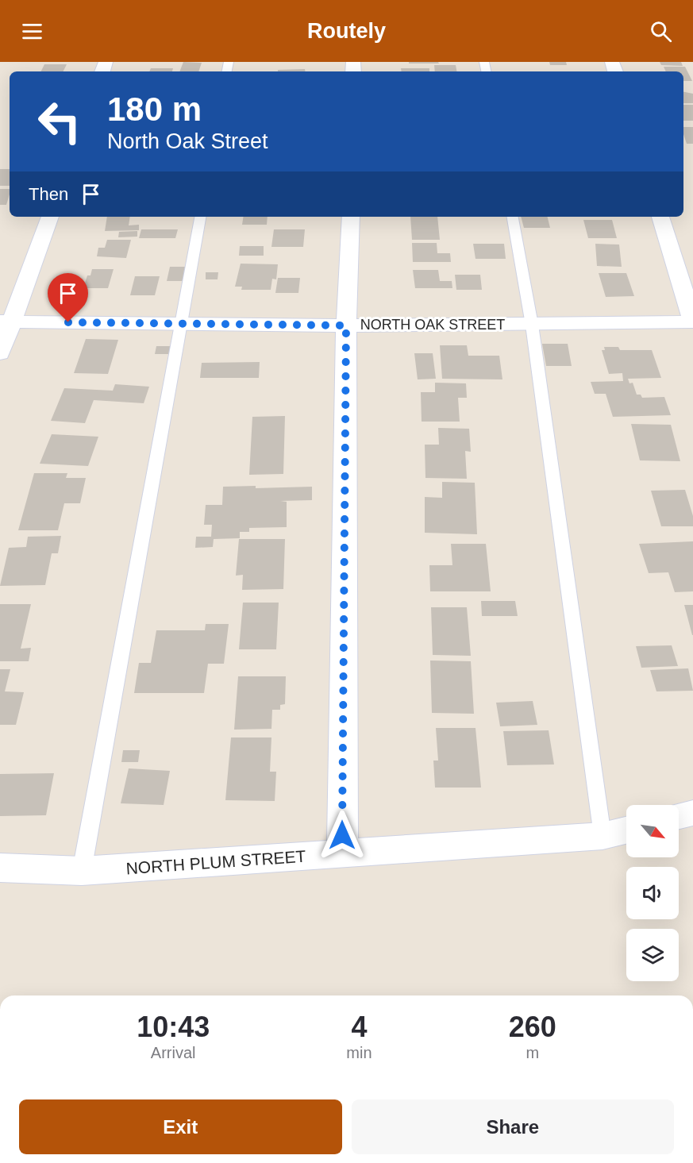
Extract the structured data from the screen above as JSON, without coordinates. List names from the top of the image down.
{
  "streets": {
    "street": ["NORTH OAK STREET", "NORTH PLUM STREET"]
  },
  "north": "bottom right",
  "page": {
    "header": "Routely",
    "turn": ["180 m", "North Oak Street"],
    "then": "Then",
    "eta": [
      "10:43",
      "Arrival",
      "4",
      "min",
      "260",
      "m"
    ],
    "buttons": ["Exit", "Share"]
  }
}
